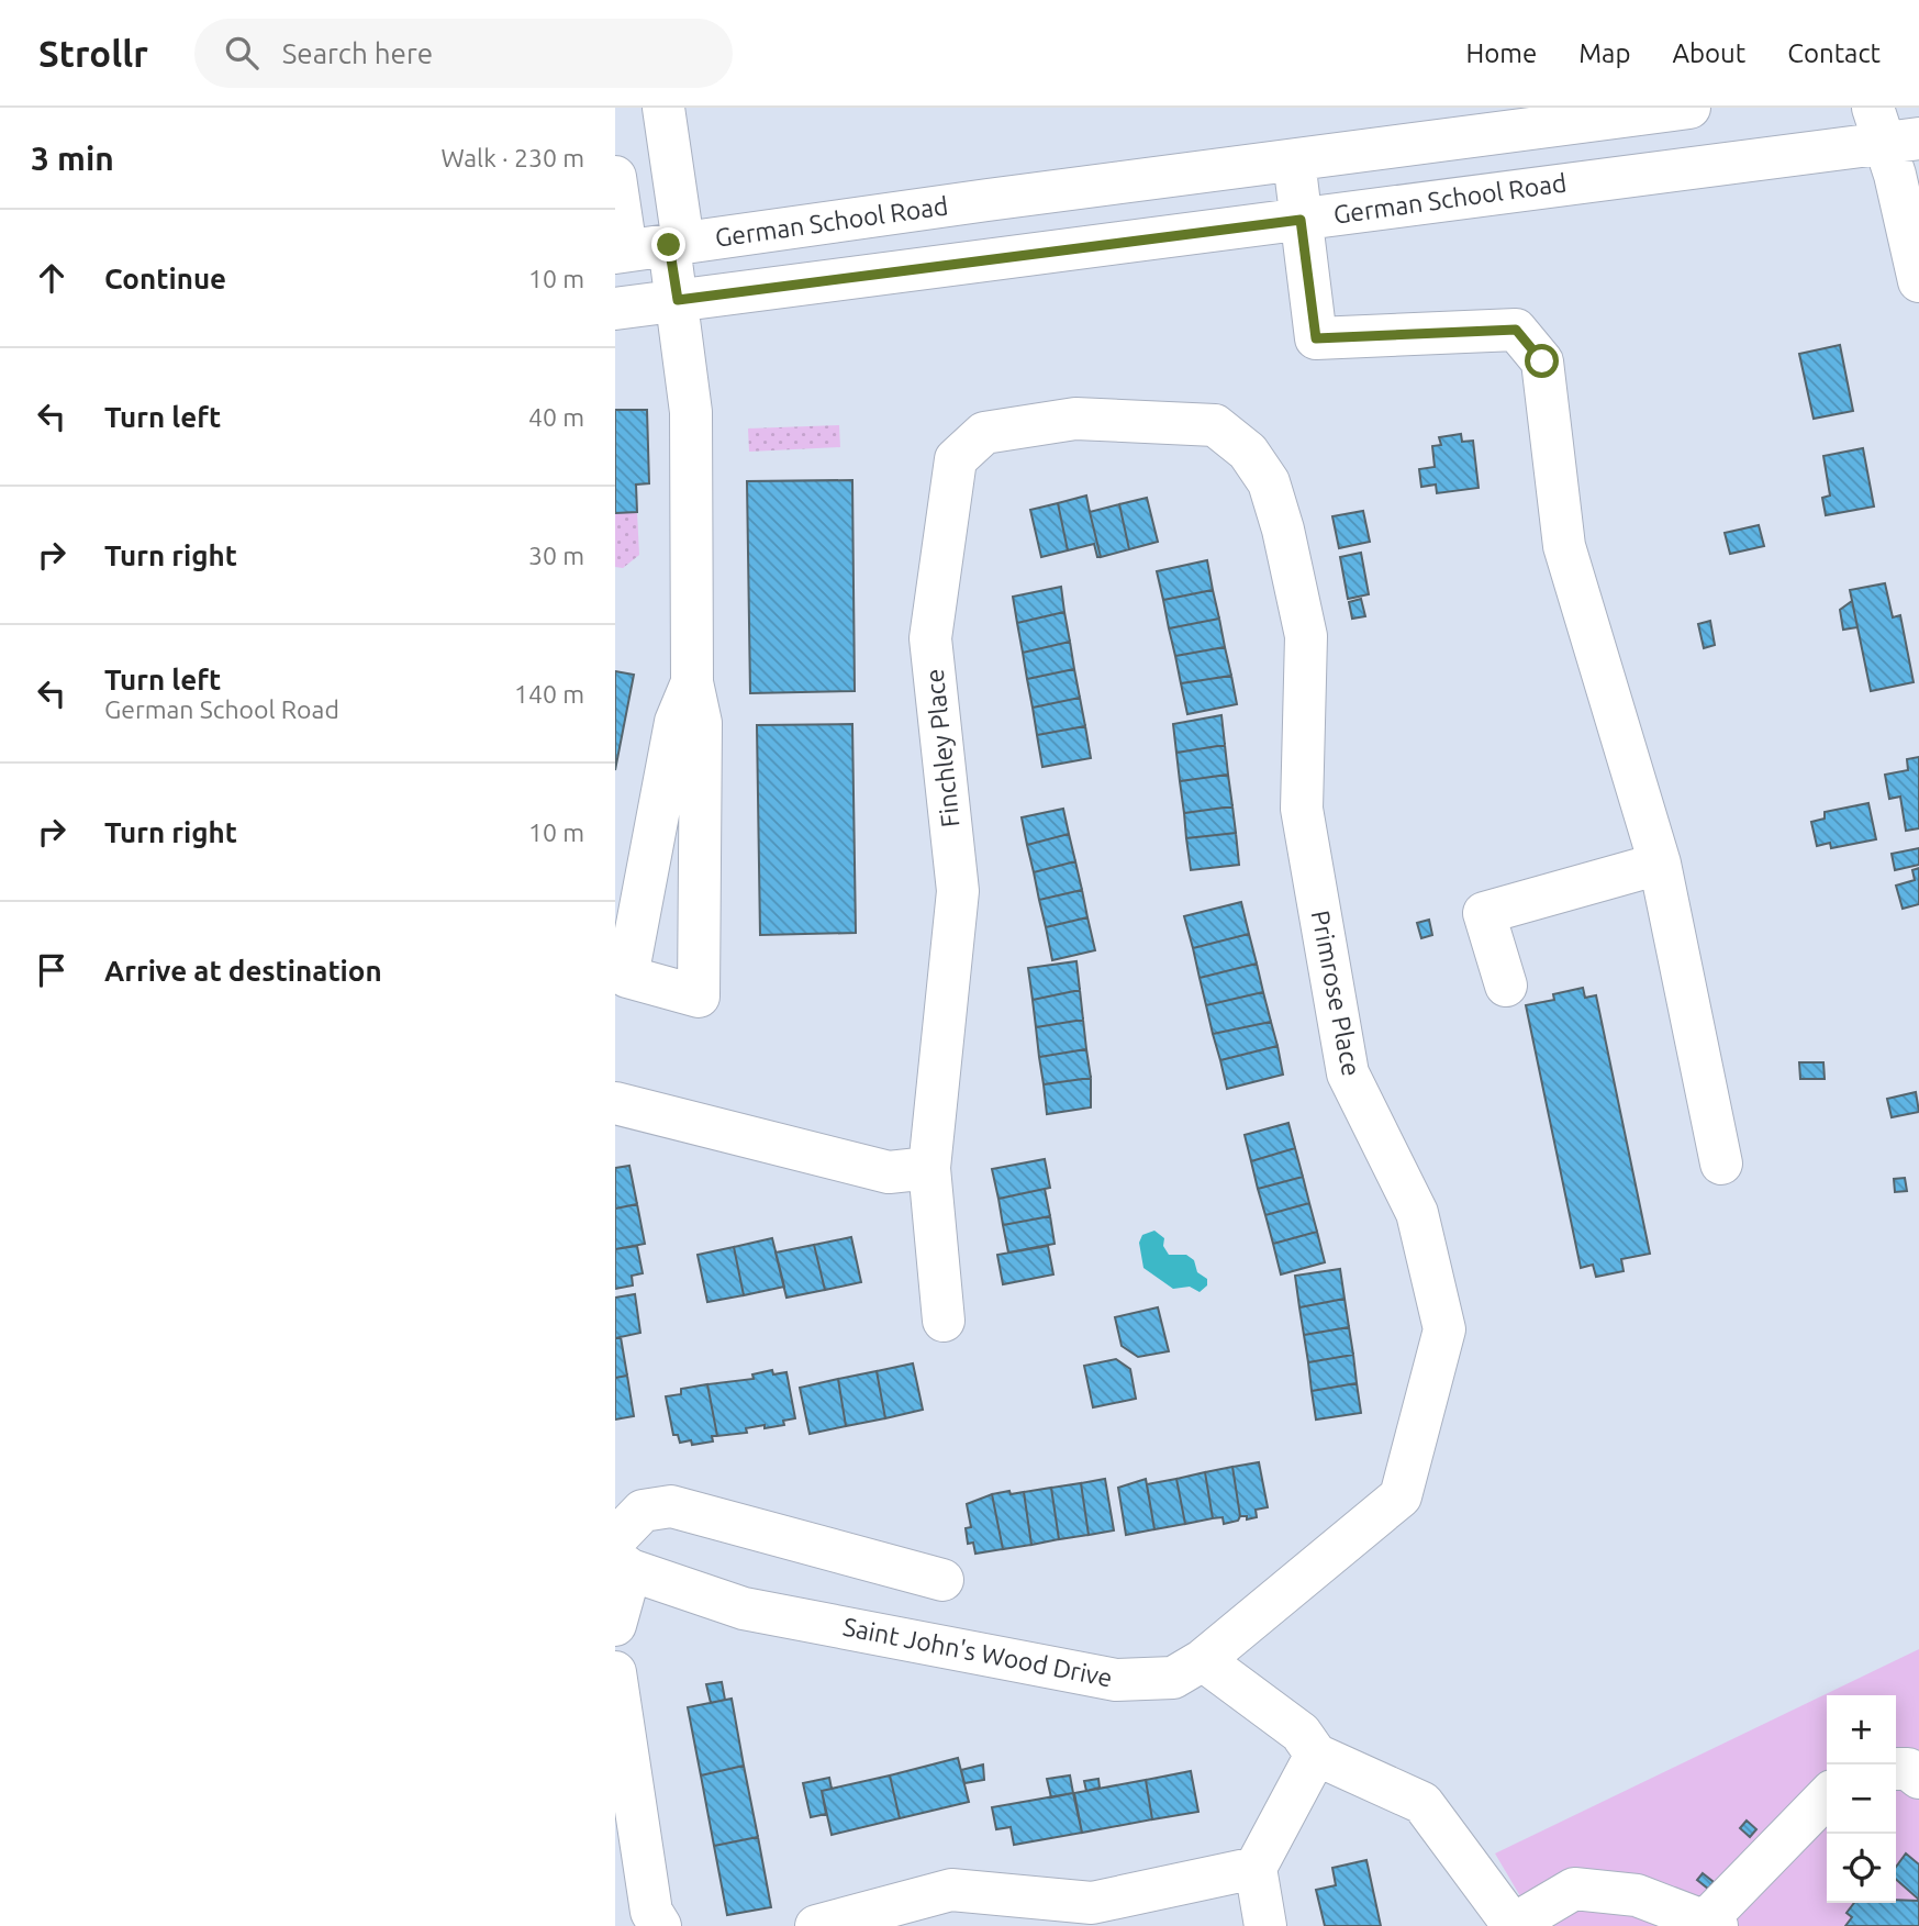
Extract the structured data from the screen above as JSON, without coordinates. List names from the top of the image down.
{
  "streets": {
    "street": [
      "German School Road",
      "Finchley Place",
      "Primrose Place",
      "Saint John's Wood Drive"
    ]
  },
  "crossings": [
    ["Finchley Place", "Primrose Place"],
    ["Primrose Place", "Saint John's Wood Drive"]
  ],
  "page": {
    "header": "Strollr",
    "search": "Search here",
    "nav": [
      "Home",
      "Map",
      "About",
      "Contact"
    ],
    "heading": ["3 min", "Walk · 230 m"],
    "list": [
      ["Continue", "10 m"],
      ["Turn left", "40 m"],
      ["Turn right", "30 m"],
      ["Turn left", "German School Road", "140 m"],
      ["Turn right", "10 m"],
      "Arrive at destination"
    ],
    "map_buttons": ["+", "−"]
  }
}
